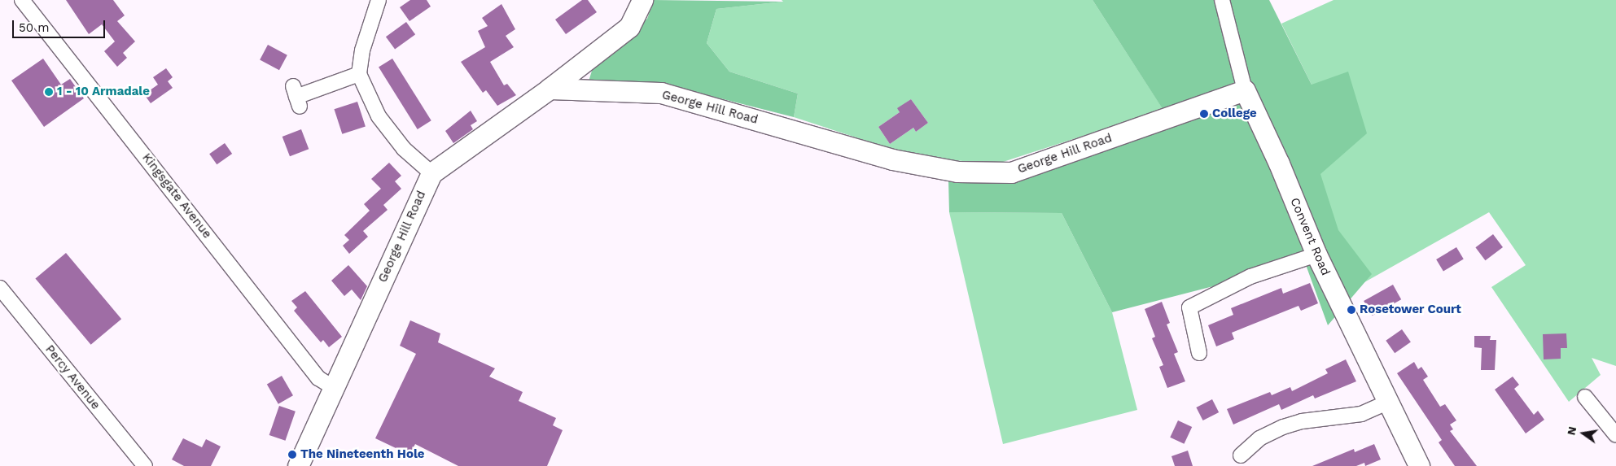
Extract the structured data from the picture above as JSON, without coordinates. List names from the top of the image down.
{
  "streets": {
    "street": [
      "George Hill Road",
      "Kingsgate Avenue",
      "Convent Road",
      "Percy Avenue"
    ]
  },
  "crossings": [
    ["George Hill Road", "Kingsgate Avenue"],
    ["George Hill Road", "Convent Road"]
  ],
  "places": [
    "1 - 10 Armadale",
    "College",
    "Rosetower Court",
    "The Nineteenth Hole"
  ],
  "scale_bar": "50 m",
  "north": "left"
}
